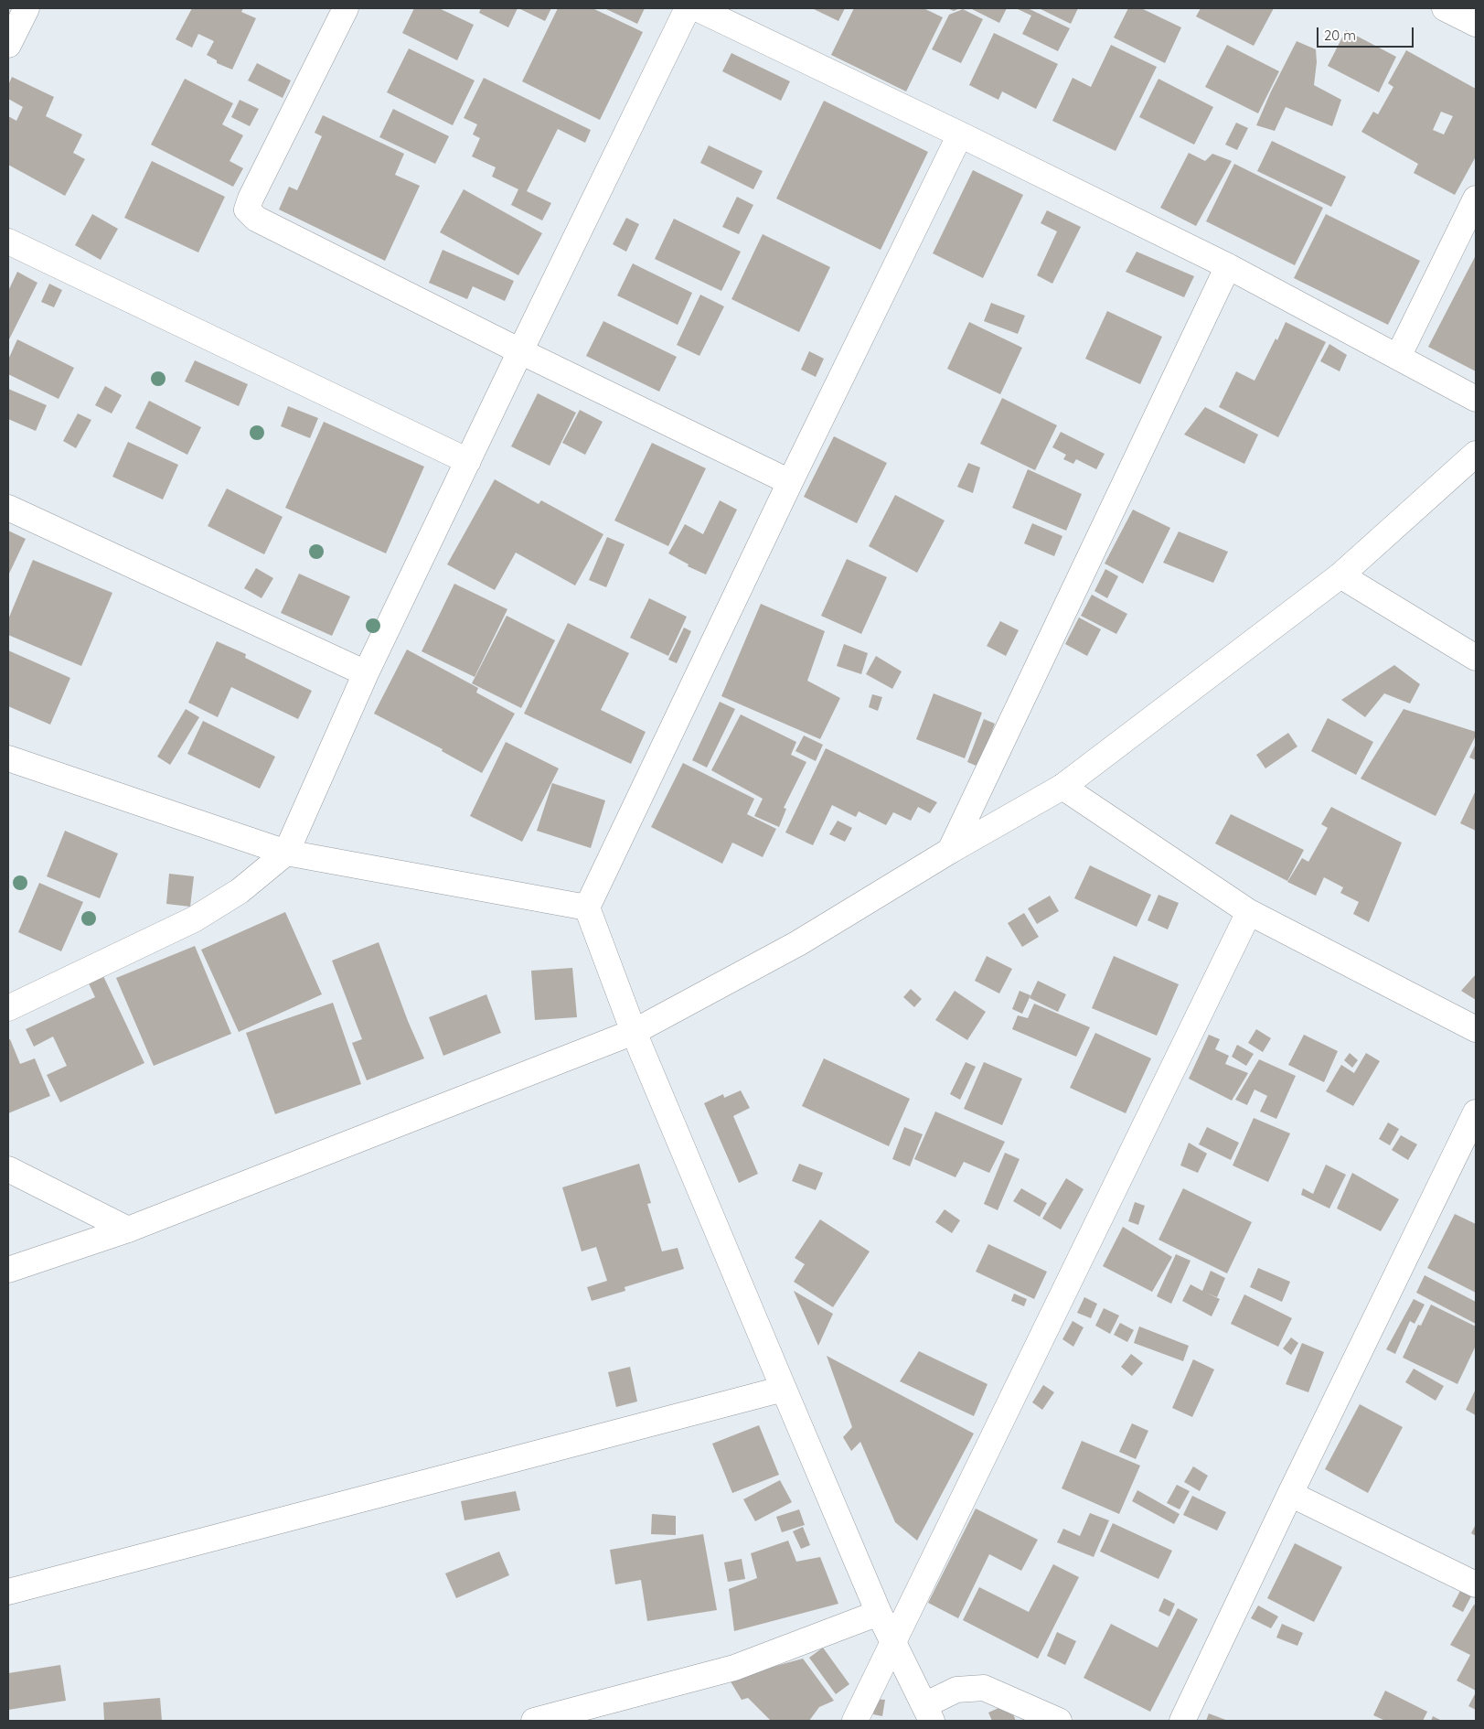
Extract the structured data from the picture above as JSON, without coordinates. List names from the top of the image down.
{
  "scale_bar": "20 m"
}
